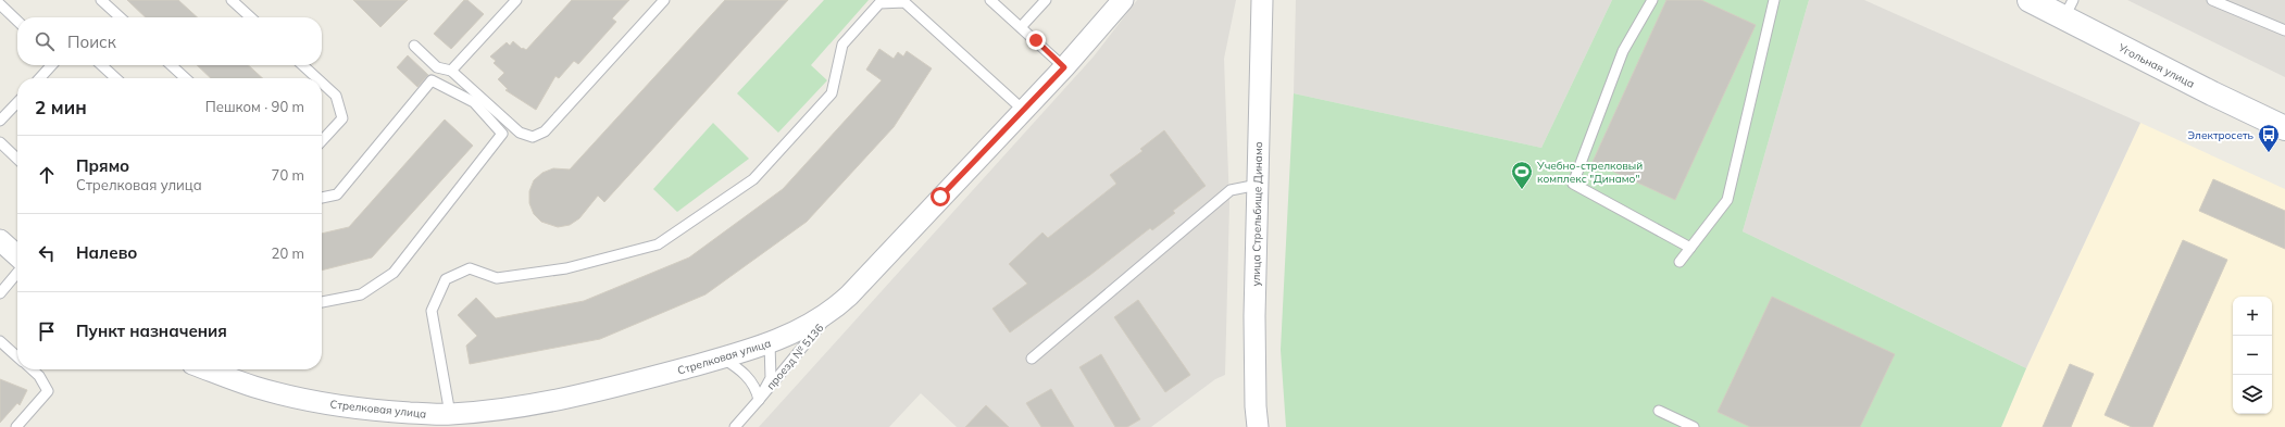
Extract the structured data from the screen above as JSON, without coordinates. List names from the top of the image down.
{
  "streets": {
    "street": ["Угольная улица", "улица Стрельбище Динамо", "Стрелковая улица"],
    "lane": ["проезд № 5136"]
  },
  "crossings": [
    ["Стрелковая улица", "проезд № 5136"]
  ],
  "places": {
    "bus stop": ["Электросеть"],
    "sports": ["Учебно-стрелковый комплекс \"Динамо\""]
  },
  "page": {
    "search": "Поиск",
    "heading": ["2 мин", "Пешком · 90 m"],
    "list": [
      ["Прямо", "Стрелковая улица", "70 m"],
      ["Налево", "20 m"],
      "Пункт назначения"
    ],
    "map_buttons": ["+", "−"]
  }
}
